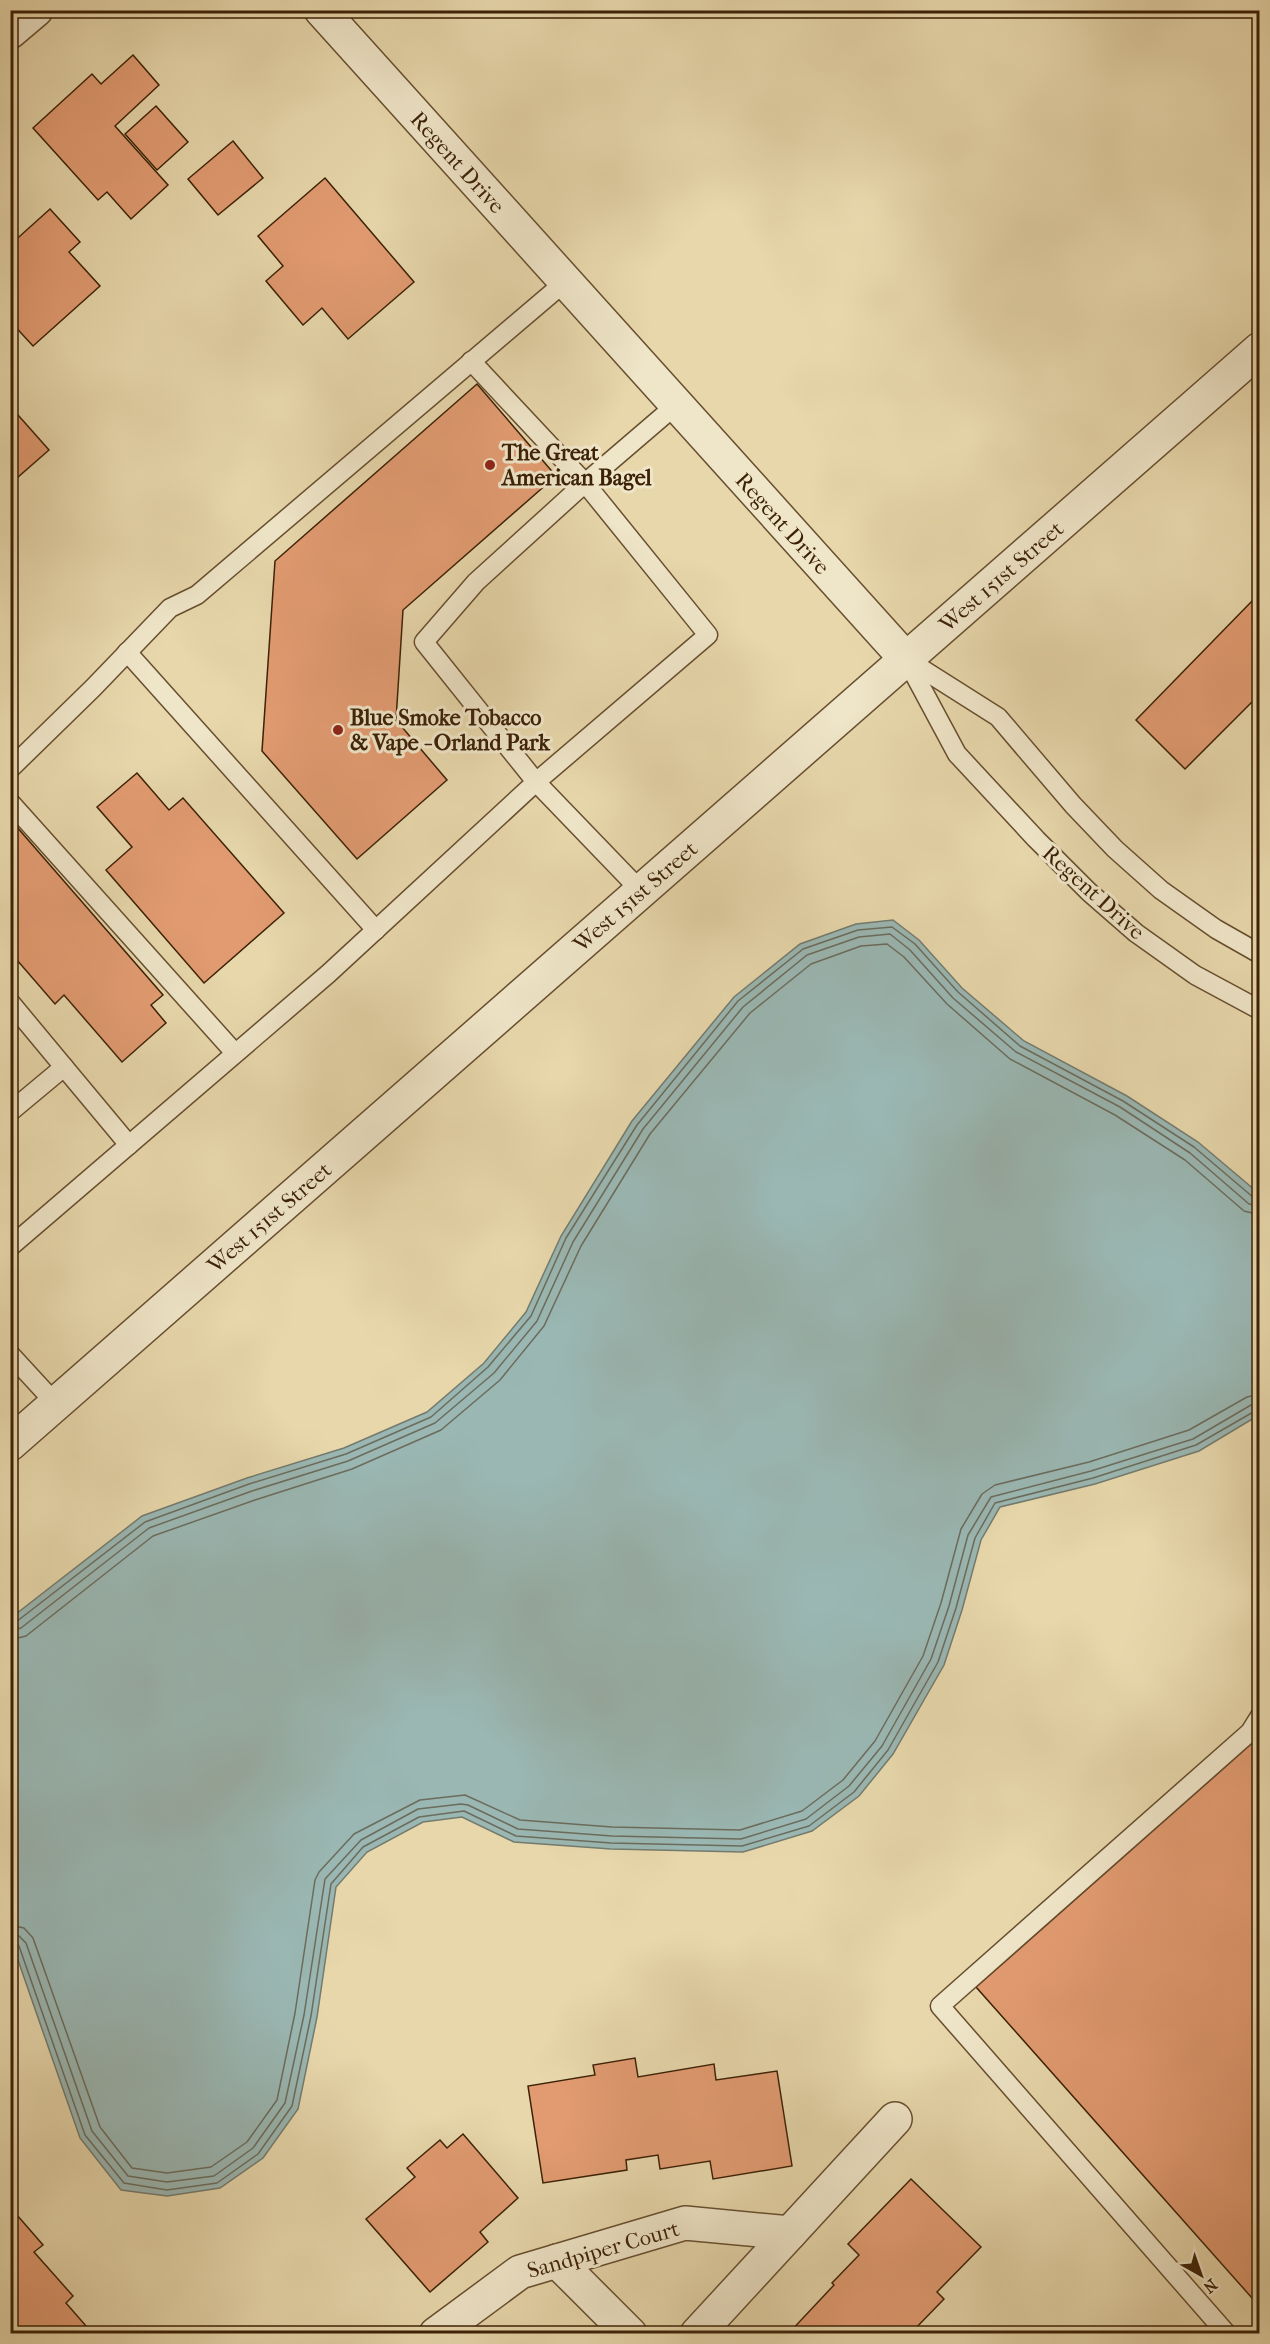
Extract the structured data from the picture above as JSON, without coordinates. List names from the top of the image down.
{
  "streets": {
    "street": ["Regent Drive", "West 151st Street", "Sandpiper Court"]
  },
  "crossings": [
    ["Regent Drive", "West 151st Street"]
  ],
  "places": ["The Great American Bagel", "Blue Smoke Tobacco & Vape - Orland Park"],
  "north": "bottom right"
}
